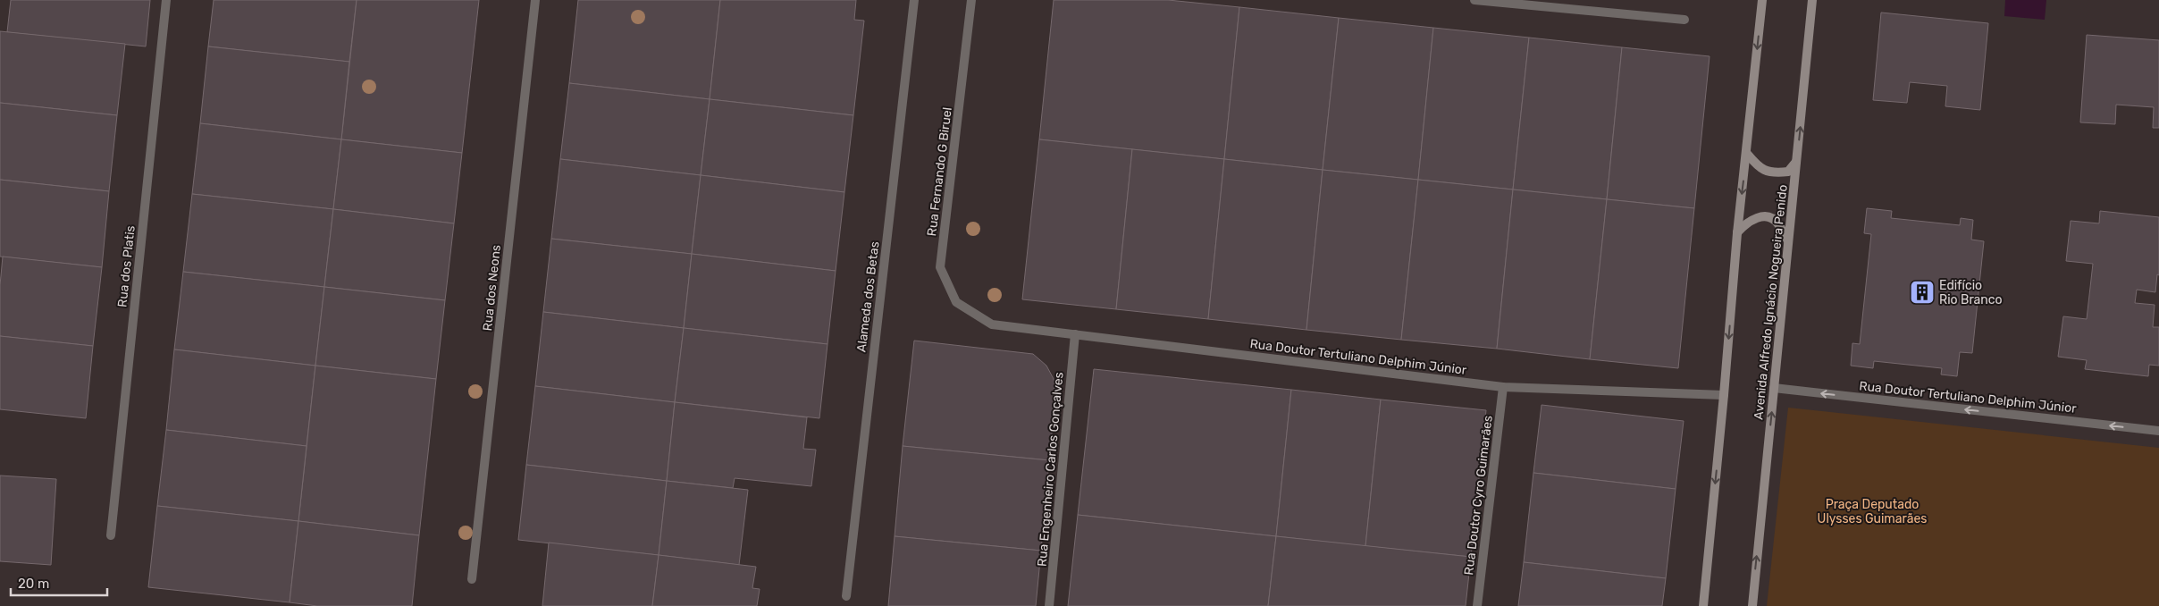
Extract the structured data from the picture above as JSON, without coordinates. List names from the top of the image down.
{
  "streets": {
    "street": [
      "Rua Fernando G Biruel",
      "Rua dos Platis",
      "Rua dos Neons",
      "Alameda dos Betas",
      "Avenida Alfredo Ignácio Nogueira Penido",
      "Rua Doutor Tertuliano Delphim Júnior",
      "Rua Engenheiro Carlos Gonçalves",
      "Rua Doutor Cyro Guimarães"
    ]
  },
  "crossings": [
    ["Rua Fernando G Biruel", "Rua Doutor Tertuliano Delphim Júnior"],
    ["Avenida Alfredo Ignácio Nogueira Penido", "Rua Doutor Tertuliano Delphim Júnior"],
    ["Rua Doutor Tertuliano Delphim Júnior", "Rua Engenheiro Carlos Gonçalves"],
    ["Rua Doutor Tertuliano Delphim Júnior", "Rua Doutor Cyro Guimarães"]
  ],
  "parks": ["Praça Deputado Ulysses Guimarães"],
  "places": {
    "building": ["Edifício Rio Branco"]
  },
  "scale_bar": "20 m"
}
